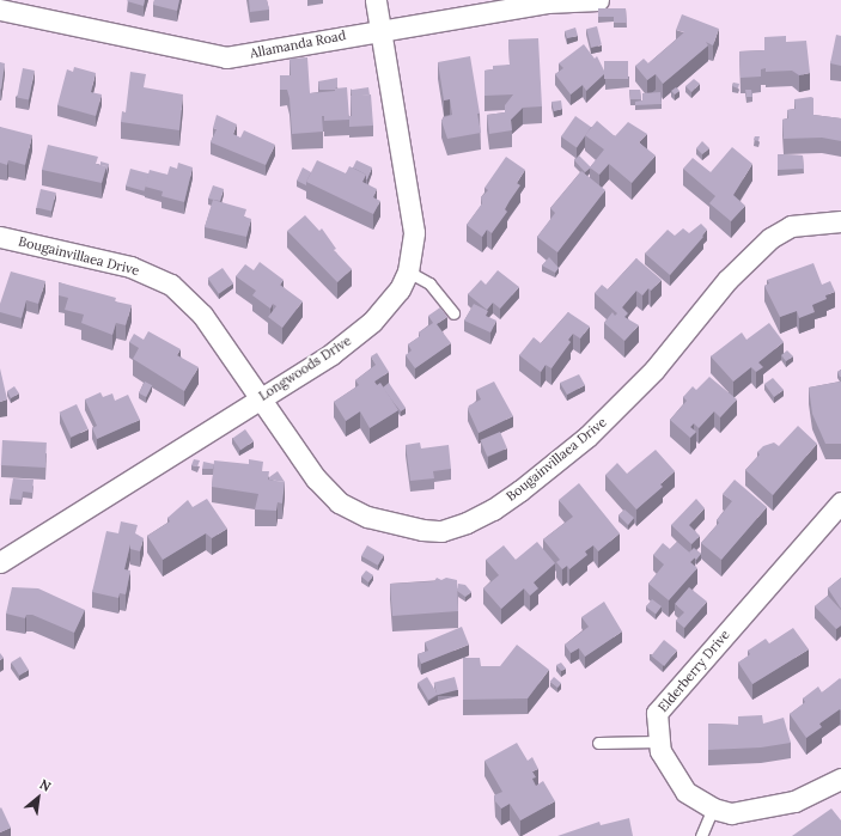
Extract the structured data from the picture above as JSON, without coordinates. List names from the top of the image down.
{
  "streets": {
    "street": [
      "Allamanda Road",
      "Bougainvillaea Drive",
      "Longwoods Drive",
      "Elderberry Drive"
    ]
  },
  "crossings": [
    ["Allamanda Road", "Longwoods Drive"],
    ["Bougainvillaea Drive", "Longwoods Drive"]
  ],
  "north": "top right"
}
